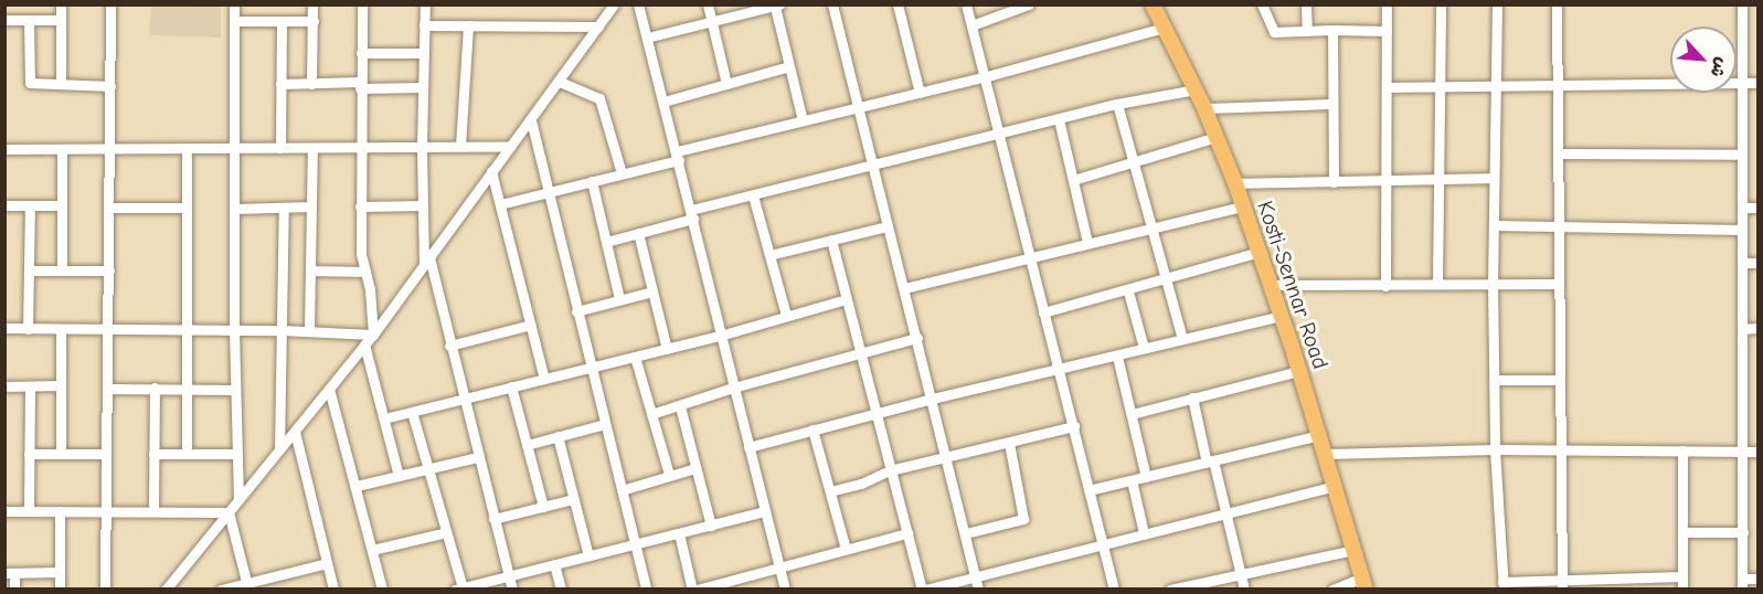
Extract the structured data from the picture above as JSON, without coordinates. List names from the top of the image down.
{
  "streets": {
    "highway": ["Kosti-Sennar Road"]
  },
  "north": "bottom right"
}
